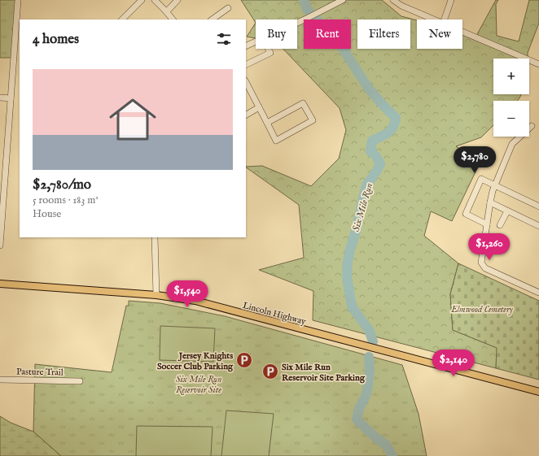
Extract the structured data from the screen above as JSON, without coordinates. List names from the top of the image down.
{
  "streets": {
    "main road": ["Lincoln Highway"],
    "street": ["Pasture Trail"]
  },
  "water": ["Six Mile Run"],
  "parks": ["Elmwood Cemetery", "Six Mile Run Reservoir Site"],
  "places": {
    "parking": ["Jersey Knights Soccer Club Parking", "Six Mile Run Reservoir Site Parking"]
  },
  "page": {
    "chip": [
      "Buy",
      "Rent",
      "Filters",
      "New"
    ],
    "heading": "4 homes",
    "map_buttons": ["+", "−"],
    "list": [
      {
        "name": "$2,780/mo",
        "note": "5 rooms · 183 m² · House"
      }
    ],
    "price": [
      "$2,780",
      "$1,260",
      "$1,540",
      "$2,140"
    ]
  }
}
